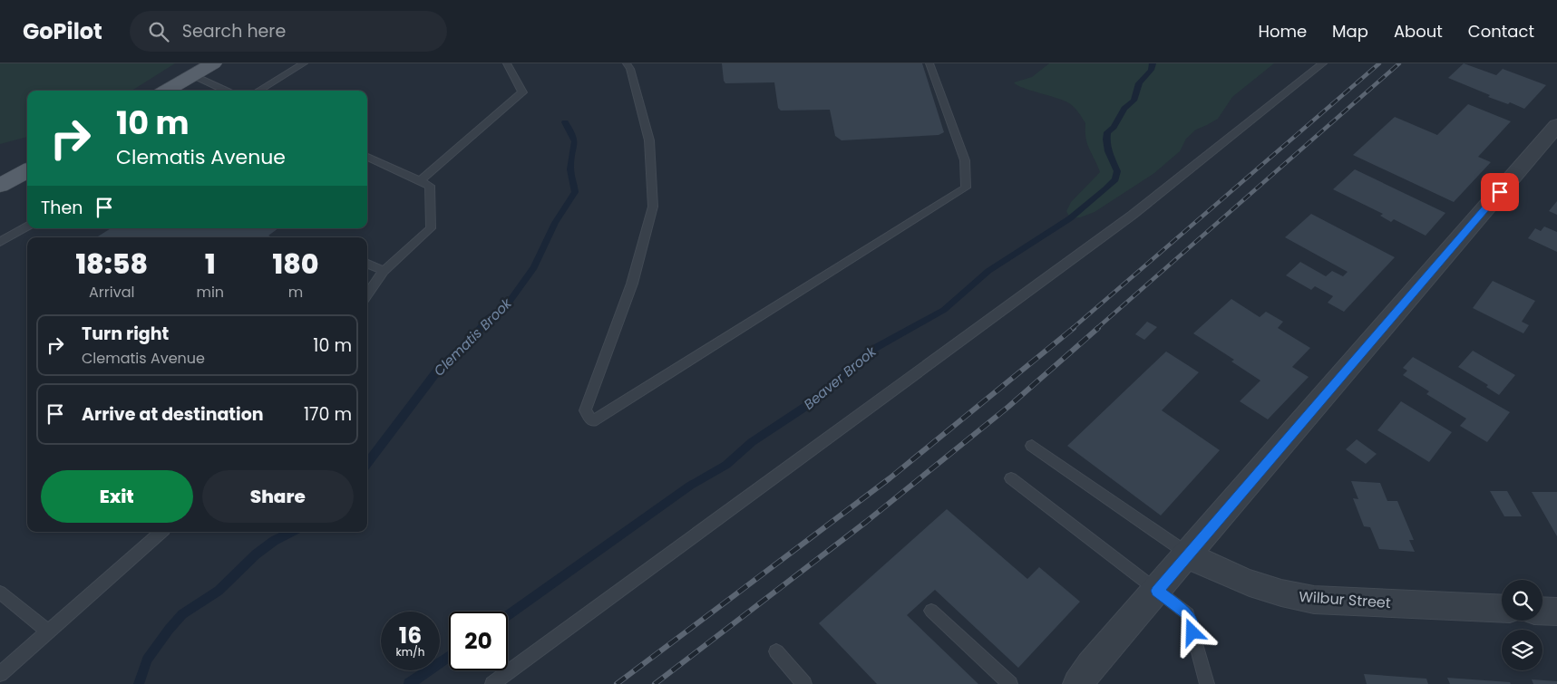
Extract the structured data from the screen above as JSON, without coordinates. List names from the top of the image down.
{
  "streets": {
    "street": ["Wilbur Street"]
  },
  "water": ["Clematis Brook", "Beaver Brook"],
  "page": {
    "header": "GoPilot",
    "search": "Search here",
    "nav": [
      "Home",
      "Map",
      "About",
      "Contact"
    ],
    "turn": ["10 m", "Clematis Avenue"],
    "then": "Then",
    "eta": [
      "18:58",
      "Arrival",
      "1",
      "min",
      "180",
      "m"
    ],
    "list": [
      {
        "name": "Turn right",
        "note": "Clematis Avenue",
        "value": "10 m"
      },
      {
        "name": "Arrive at destination",
        "value": "170 m"
      }
    ],
    "buttons": ["Exit", "Share"],
    "speed": "16 km/h",
    "limit": "20"
  }
}
